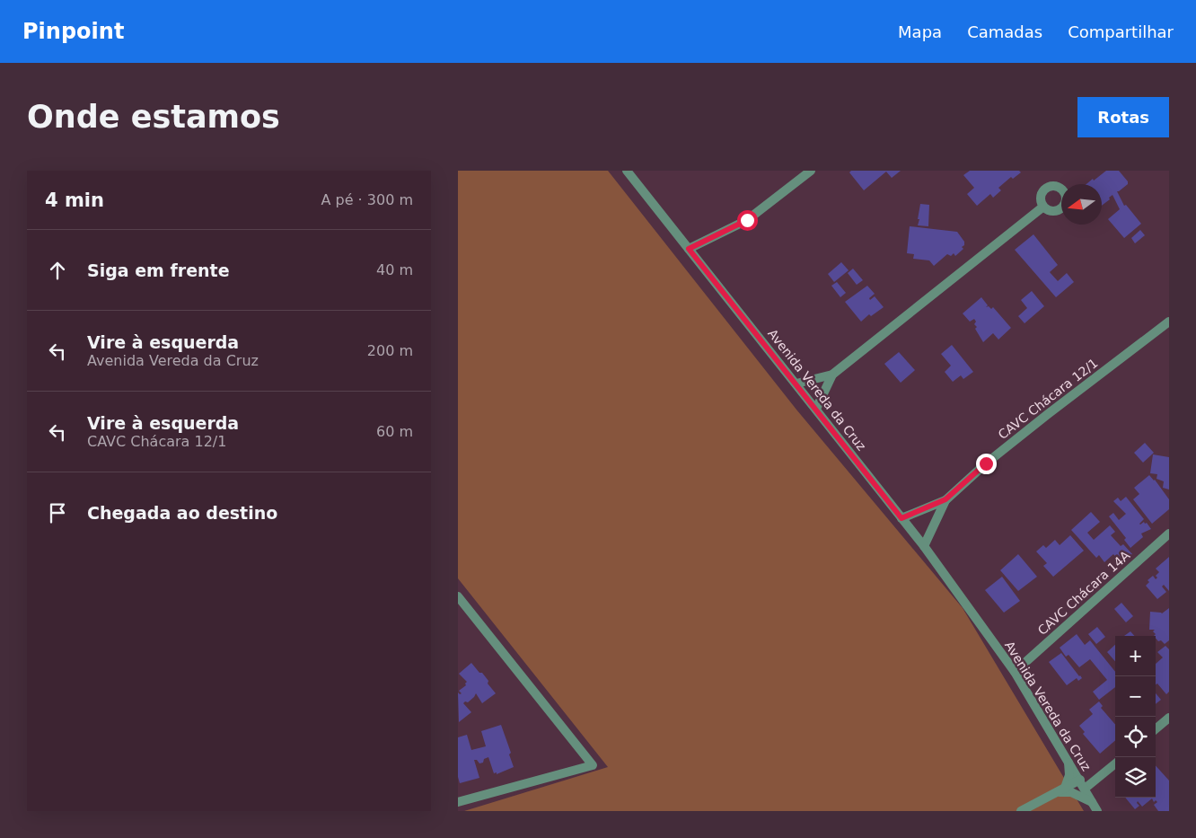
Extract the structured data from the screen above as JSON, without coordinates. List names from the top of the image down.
{
  "streets": {
    "street": ["Avenida Vereda da Cruz", "CAVC Chácara 12/1", "CAVC Chácara 14A"]
  },
  "crossings": [
    ["Avenida Vereda da Cruz", "CAVC Chácara 12/1"],
    ["Avenida Vereda da Cruz", "CAVC Chácara 14A"]
  ],
  "north": "left",
  "page": {
    "header": "Pinpoint",
    "nav": ["Mapa", "Camadas", "Compartilhar"],
    "buttons": "Rotas",
    "title": "Onde estamos",
    "heading": ["4 min", "A pé · 300 m"],
    "list": [
      ["Siga em frente", "40 m"],
      ["Vire à esquerda", "Avenida Vereda da Cruz", "200 m"],
      ["Vire à esquerda", "CAVC Chácara 12/1", "60 m"],
      "Chegada ao destino"
    ],
    "map_buttons": ["+", "−"]
  }
}
